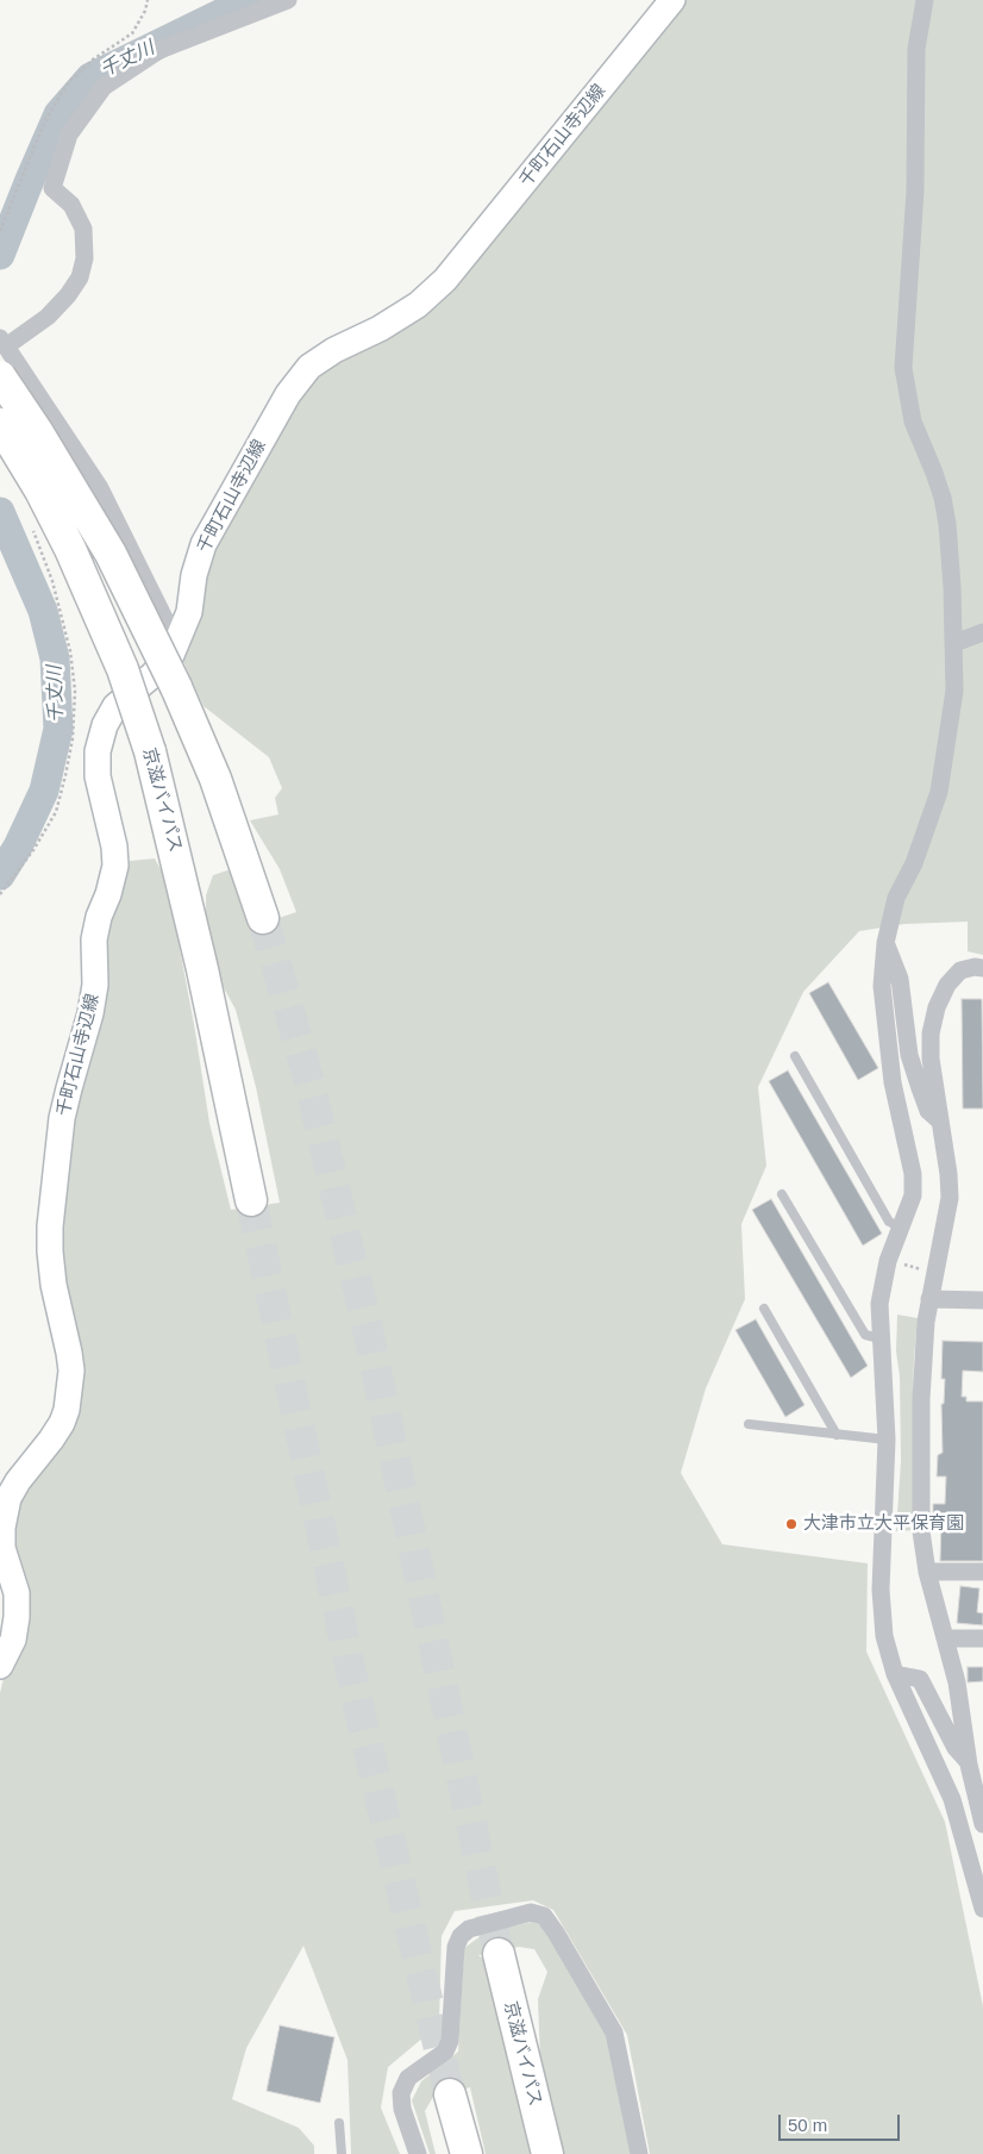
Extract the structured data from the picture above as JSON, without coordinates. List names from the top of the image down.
{
  "streets": {
    "highway": ["京滋バイパス"],
    "main road": ["千町石山寺辺線"]
  },
  "water": ["千丈川"],
  "places": ["大津市立大平保育園"],
  "scale_bar": "50 m"
}
